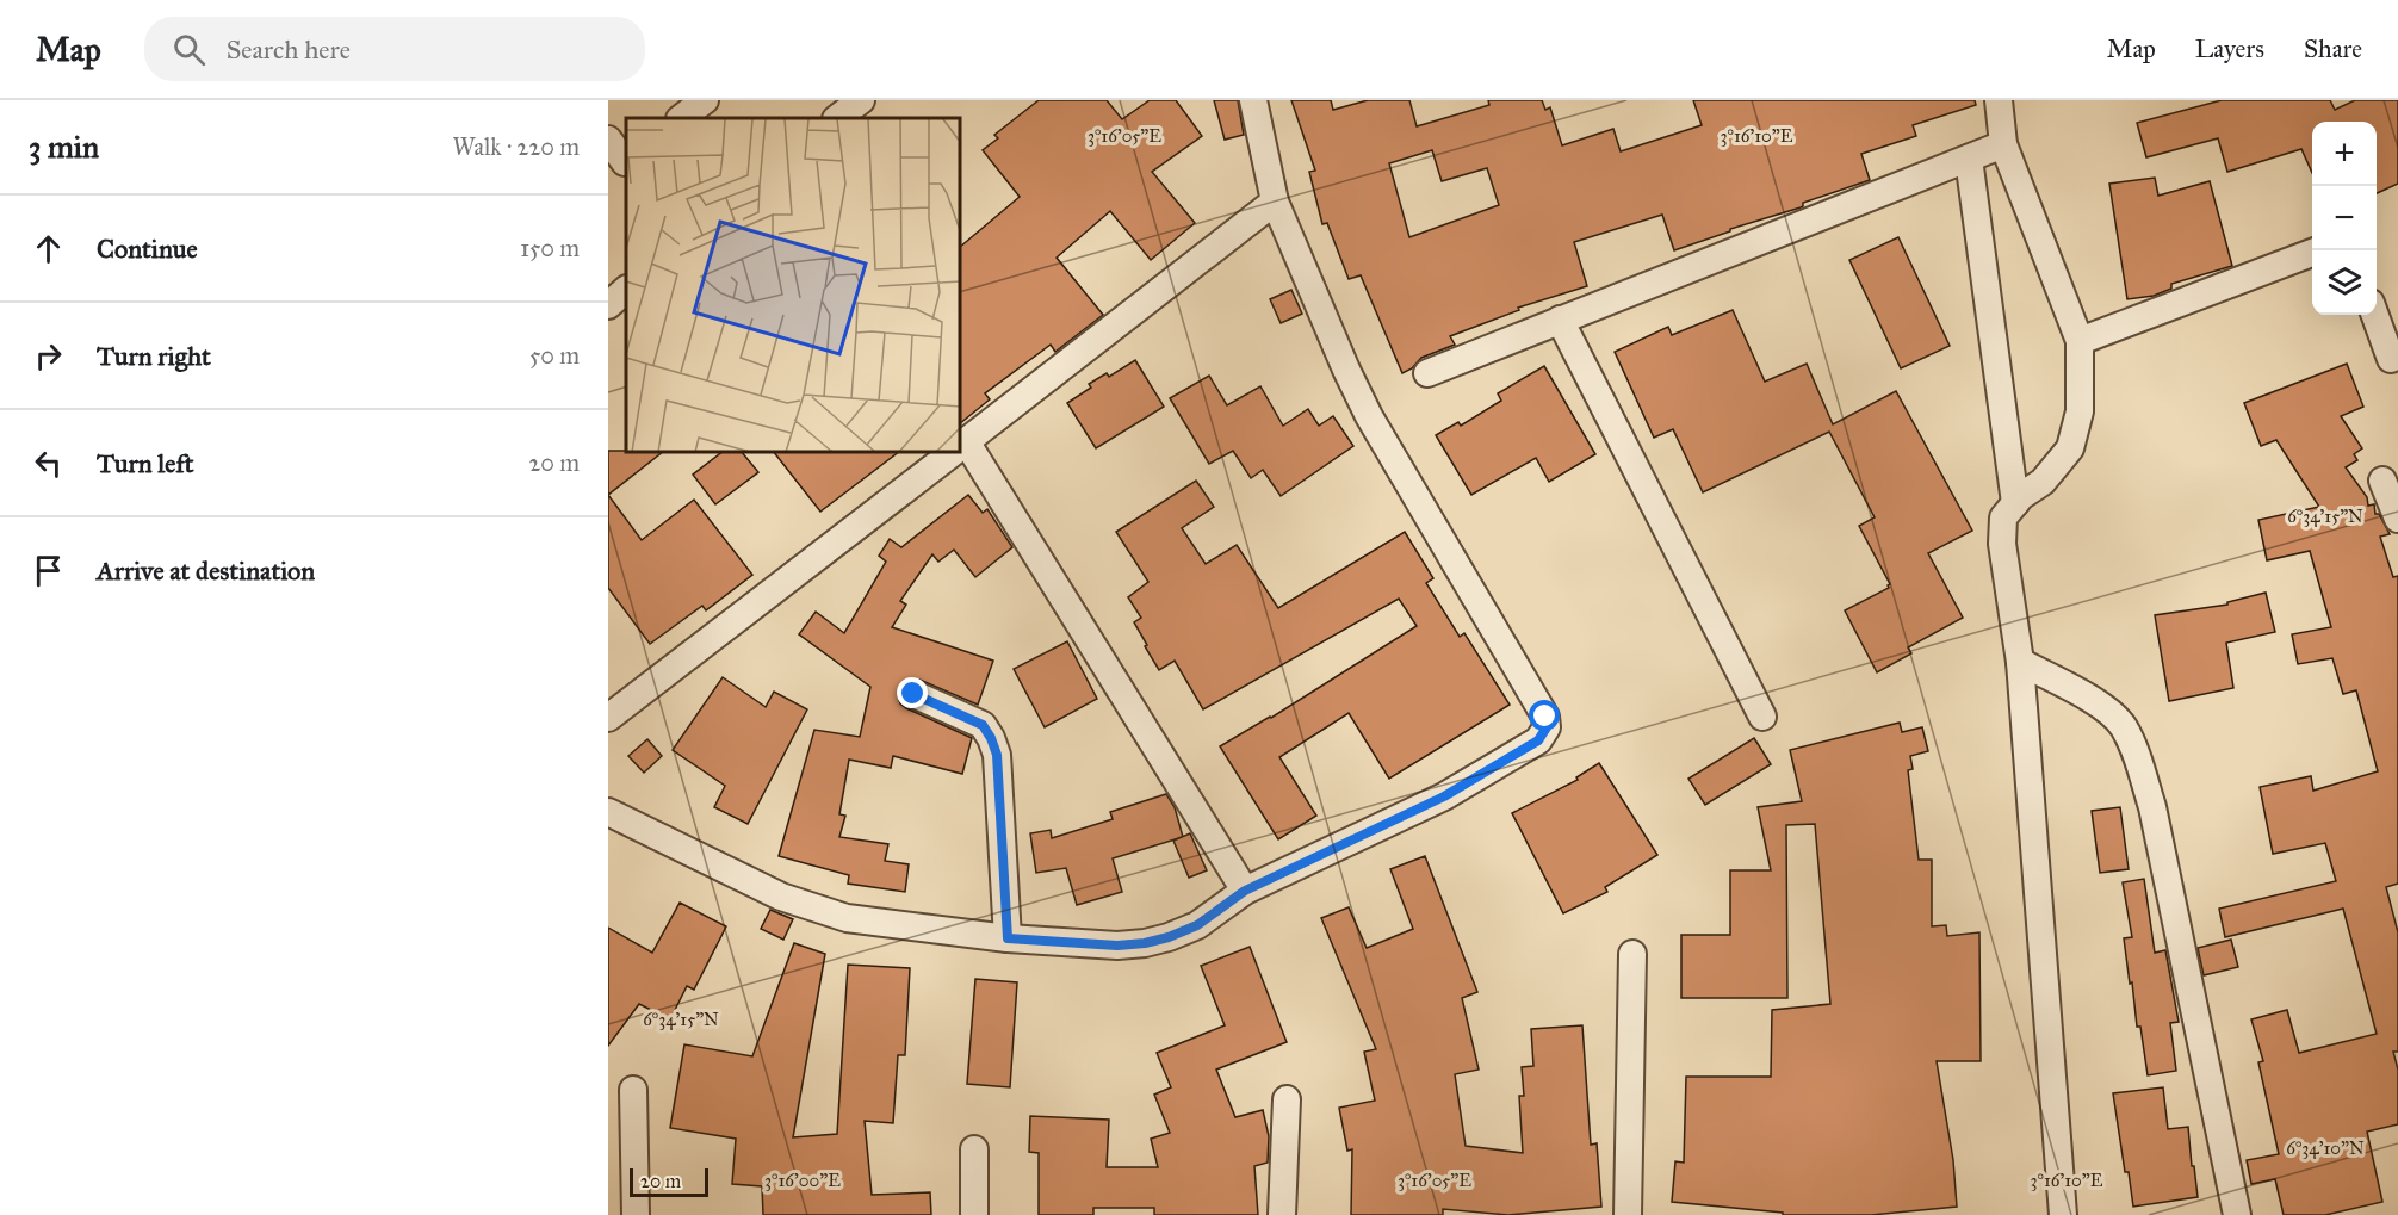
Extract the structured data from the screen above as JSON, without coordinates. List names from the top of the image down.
{
  "scale_bar": "20 m",
  "page": {
    "header": "Map",
    "search": "Search here",
    "nav": ["Map", "Layers", "Share"],
    "heading": ["3 min", "Walk · 220 m"],
    "map_buttons": ["+", "−"],
    "list": [
      ["Continue", "150 m"],
      ["Turn right", "50 m"],
      ["Turn left", "20 m"],
      "Arrive at destination"
    ],
    "scale": "20 m"
  },
  "coordinates": [
    "3°16'05\"E",
    "3°16'10\"E",
    "6°34'15\"N",
    "6°34'10\"N",
    "3°16'00\"E"
  ]
}
